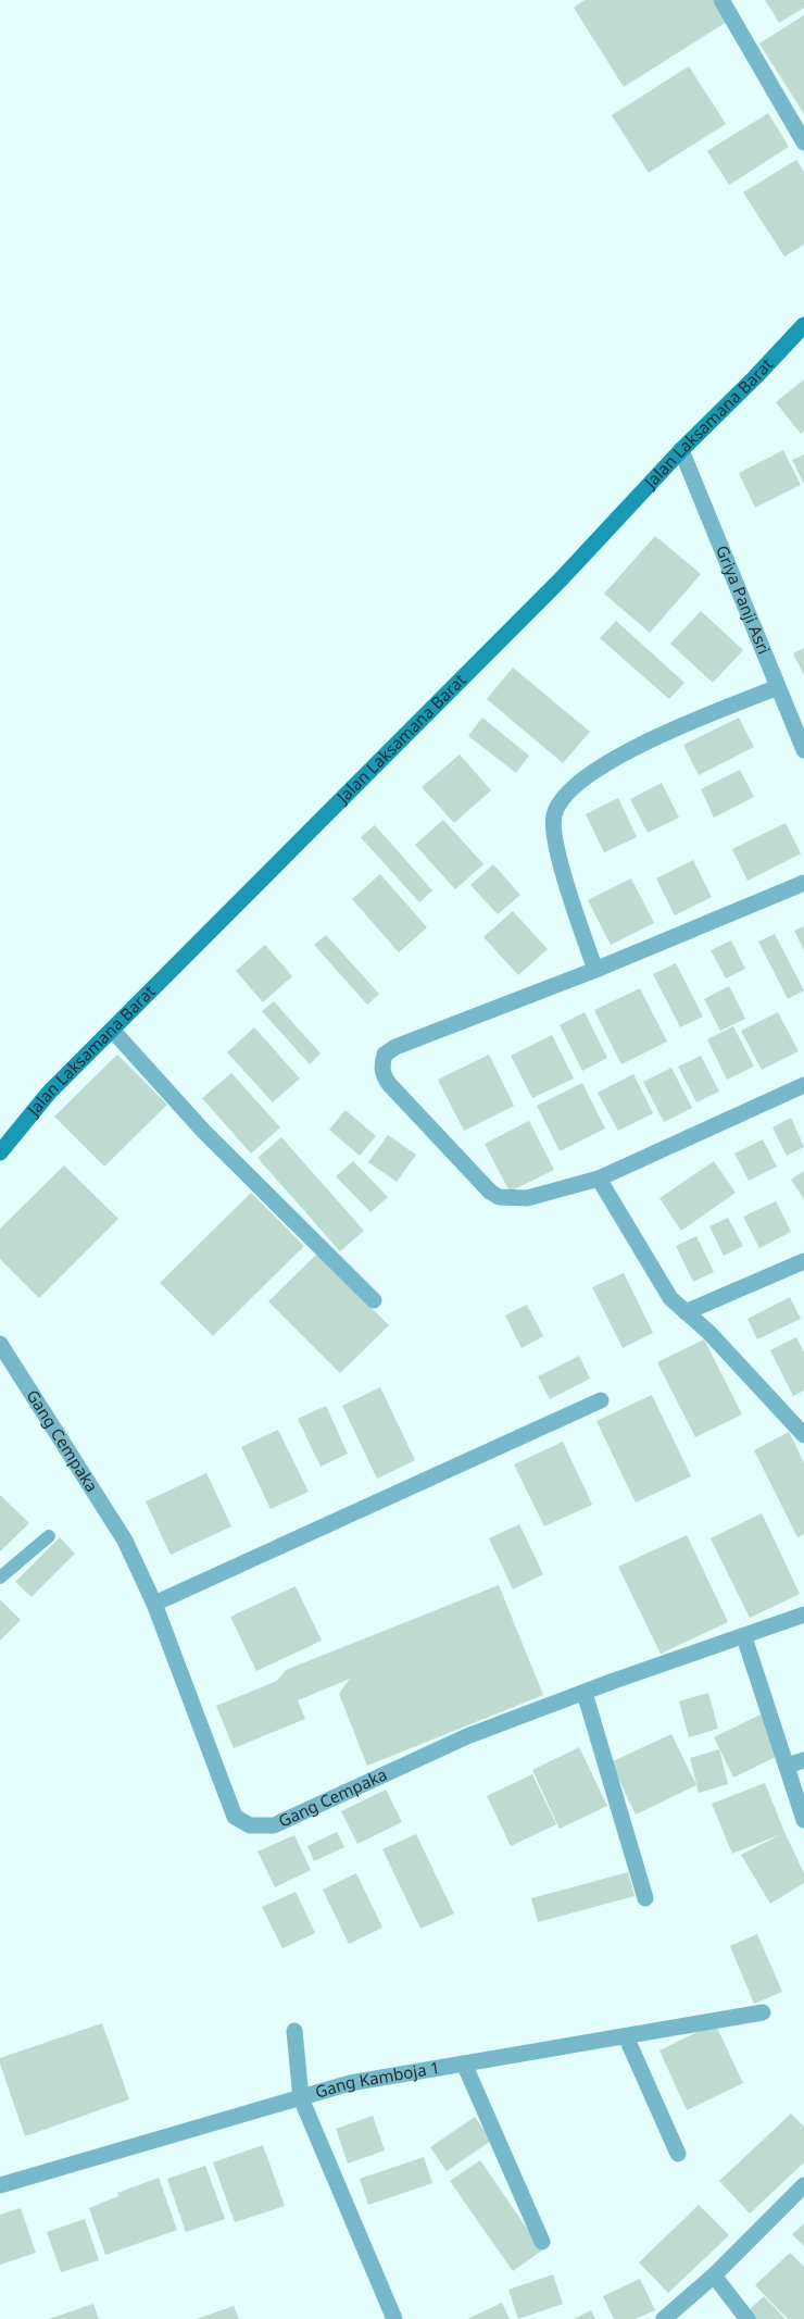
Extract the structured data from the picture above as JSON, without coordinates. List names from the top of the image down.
{
  "streets": {
    "main road": ["Jalan Laksamana Barat"],
    "street": ["Griya Panji Asri", "Gang Cempaka", "Gang Kamboja 1"]
  },
  "crossings": [
    ["Jalan Laksamana Barat", "Griya Panji Asri"]
  ]
}
